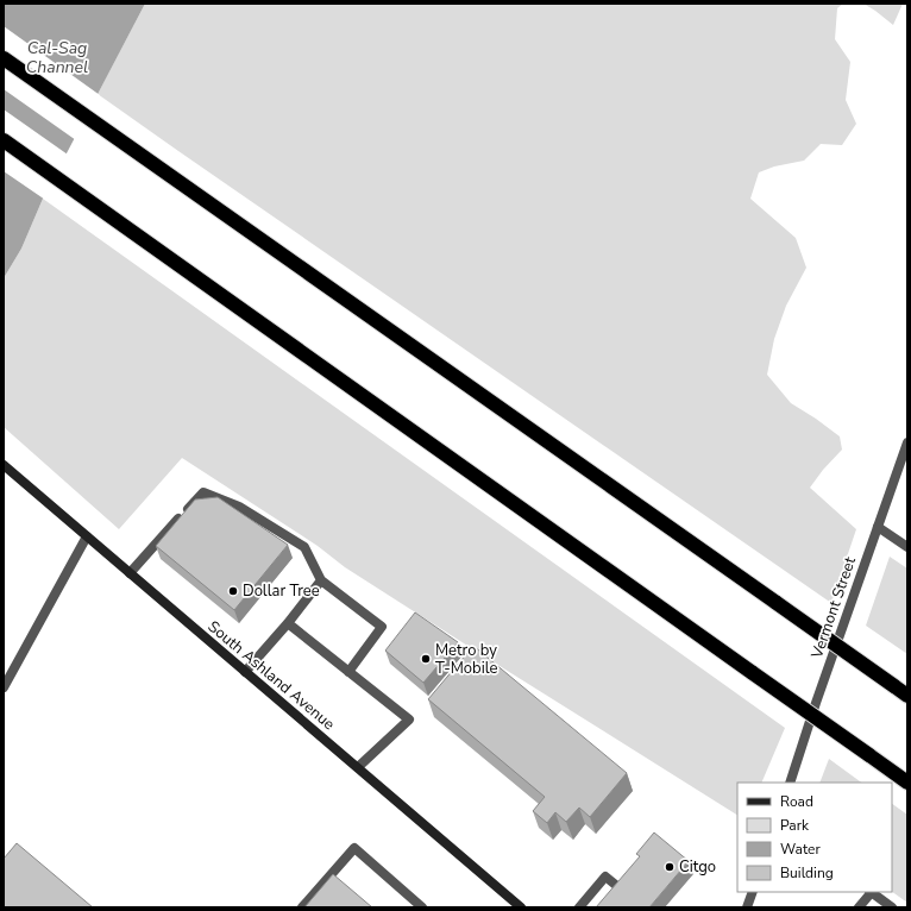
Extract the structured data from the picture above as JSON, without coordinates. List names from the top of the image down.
{
  "streets": {
    "main road": ["South Ashland Avenue"],
    "street": ["Vermont Street"]
  },
  "water": ["Cal-Sag Channel"],
  "places": ["Dollar Tree", "Metro by T-Mobile", "Citgo"],
  "legend": [
    "Road",
    "Park",
    "Water",
    "Building"
  ]
}
